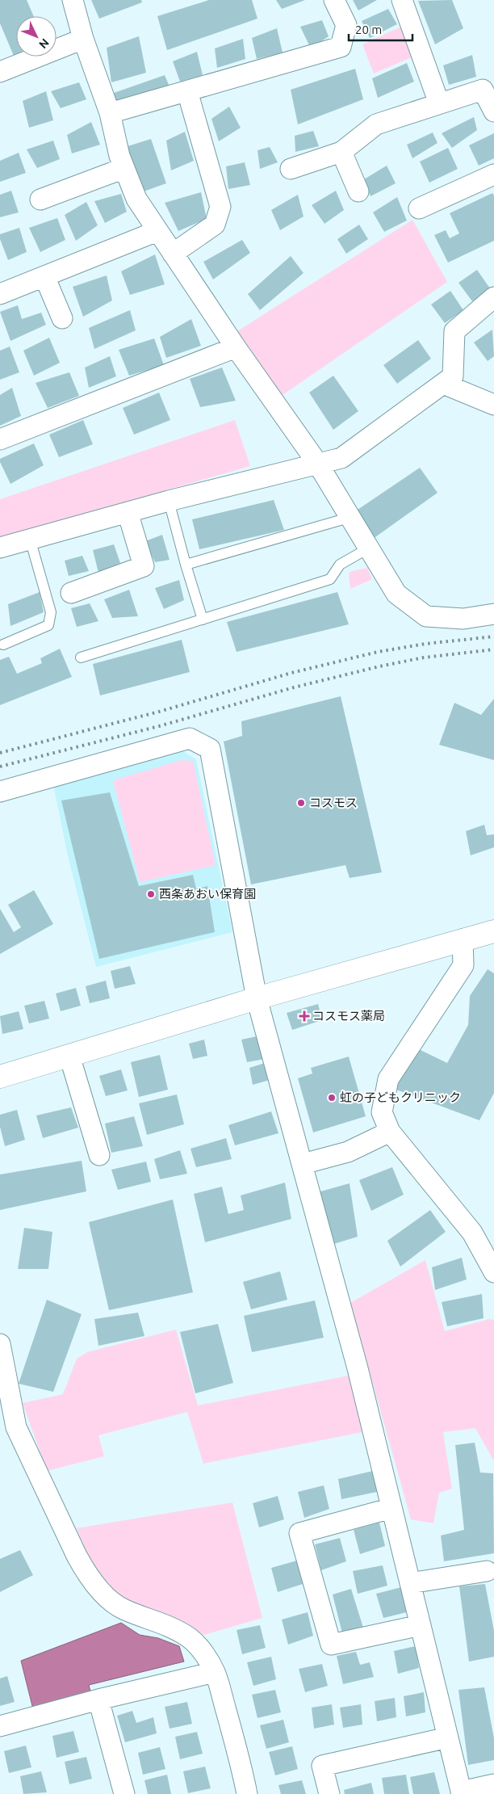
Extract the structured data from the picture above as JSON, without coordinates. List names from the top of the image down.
{
  "places": {
    "other": ["コスモス", "西条あおい保育園", "虹の子どもクリニック"],
    "health": ["コスモス薬局"]
  },
  "scale_bar": "20 m",
  "north": "bottom right"
}
